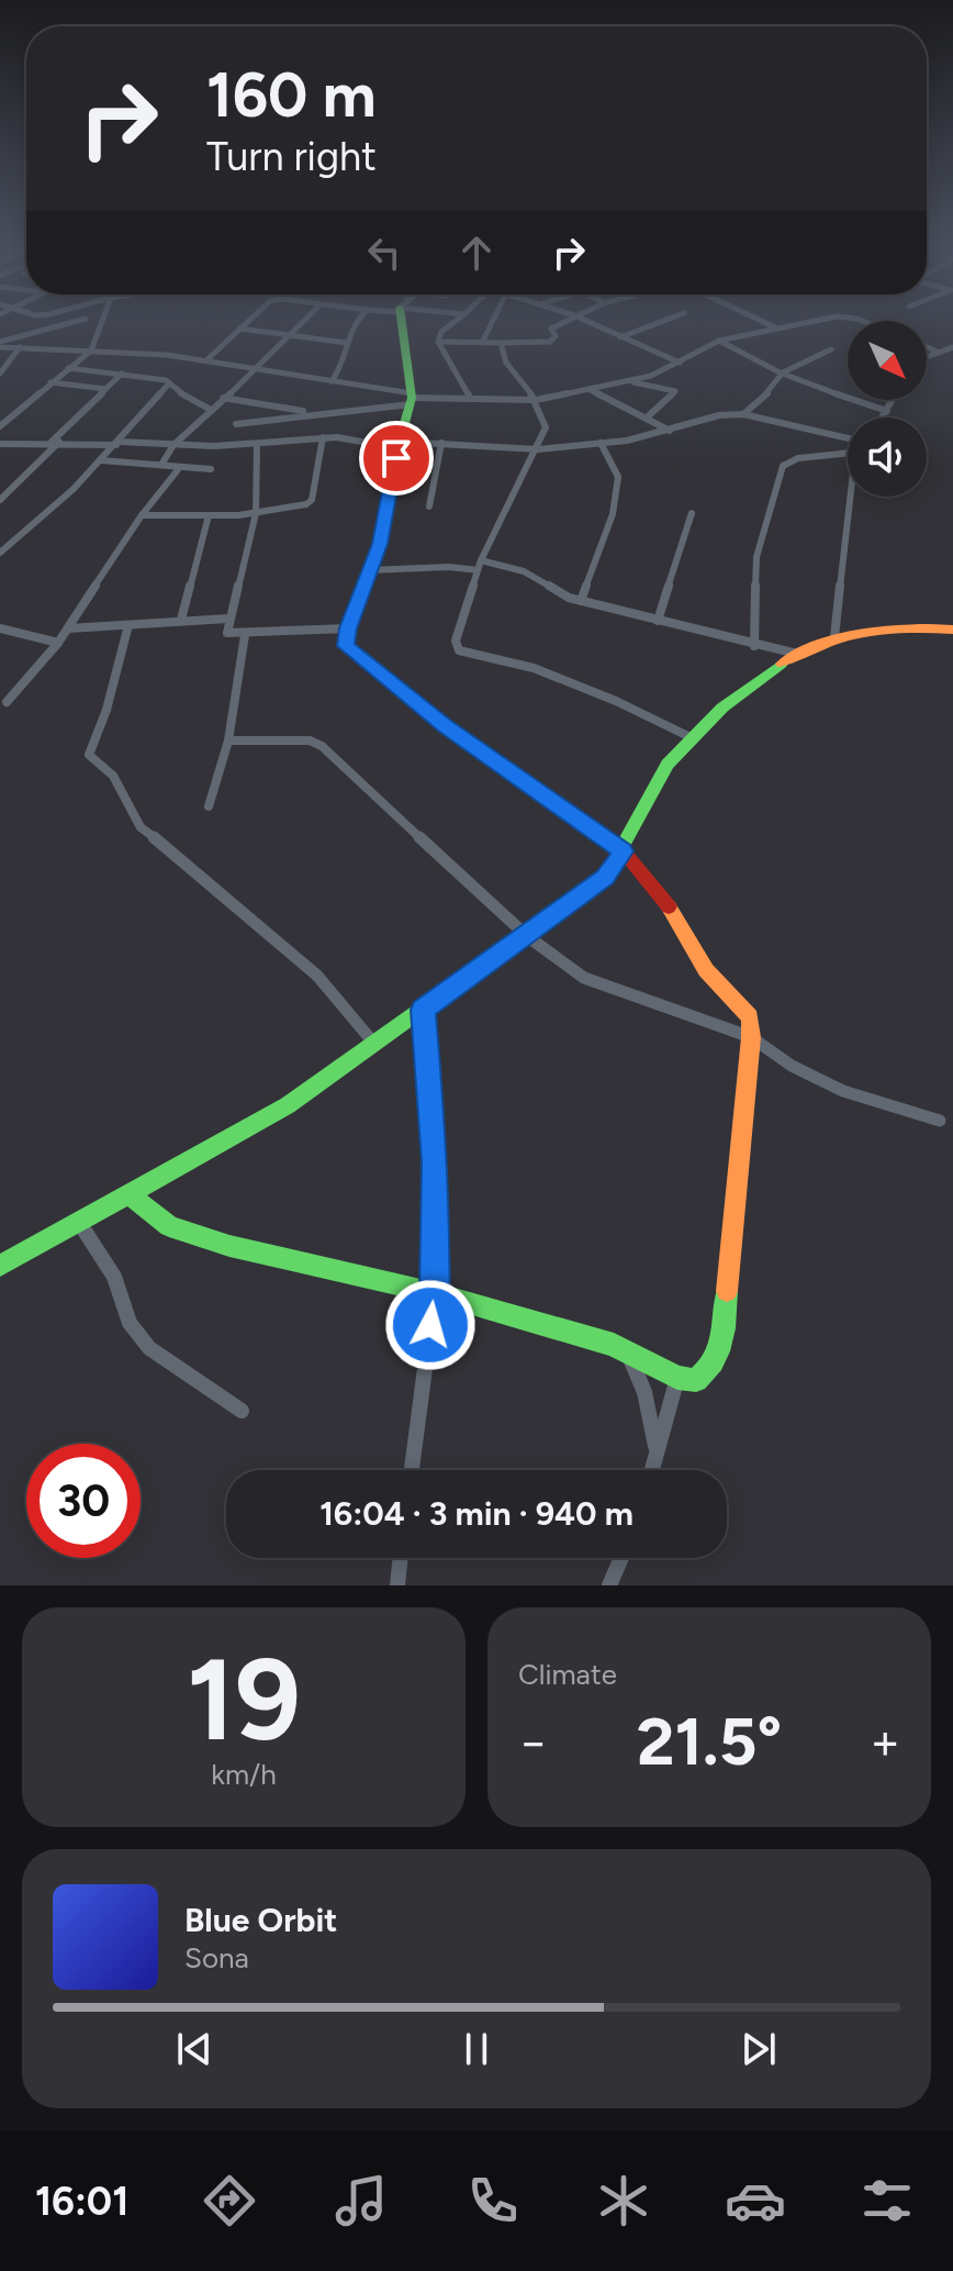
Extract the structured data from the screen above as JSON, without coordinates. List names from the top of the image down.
{
  "north": "bottom right",
  "page": {
    "turn": ["160 m", "Turn right"],
    "limit": "30",
    "trip": "16:04 · 3 min · 940 m",
    "tile": [
      ["19", "km/h"],
      "Climate"
    ],
    "heat": ["−", "21.5°", "+"],
    "song": ["Blue Orbit", "Sona"],
    "tabs": "16:01"
  }
}
